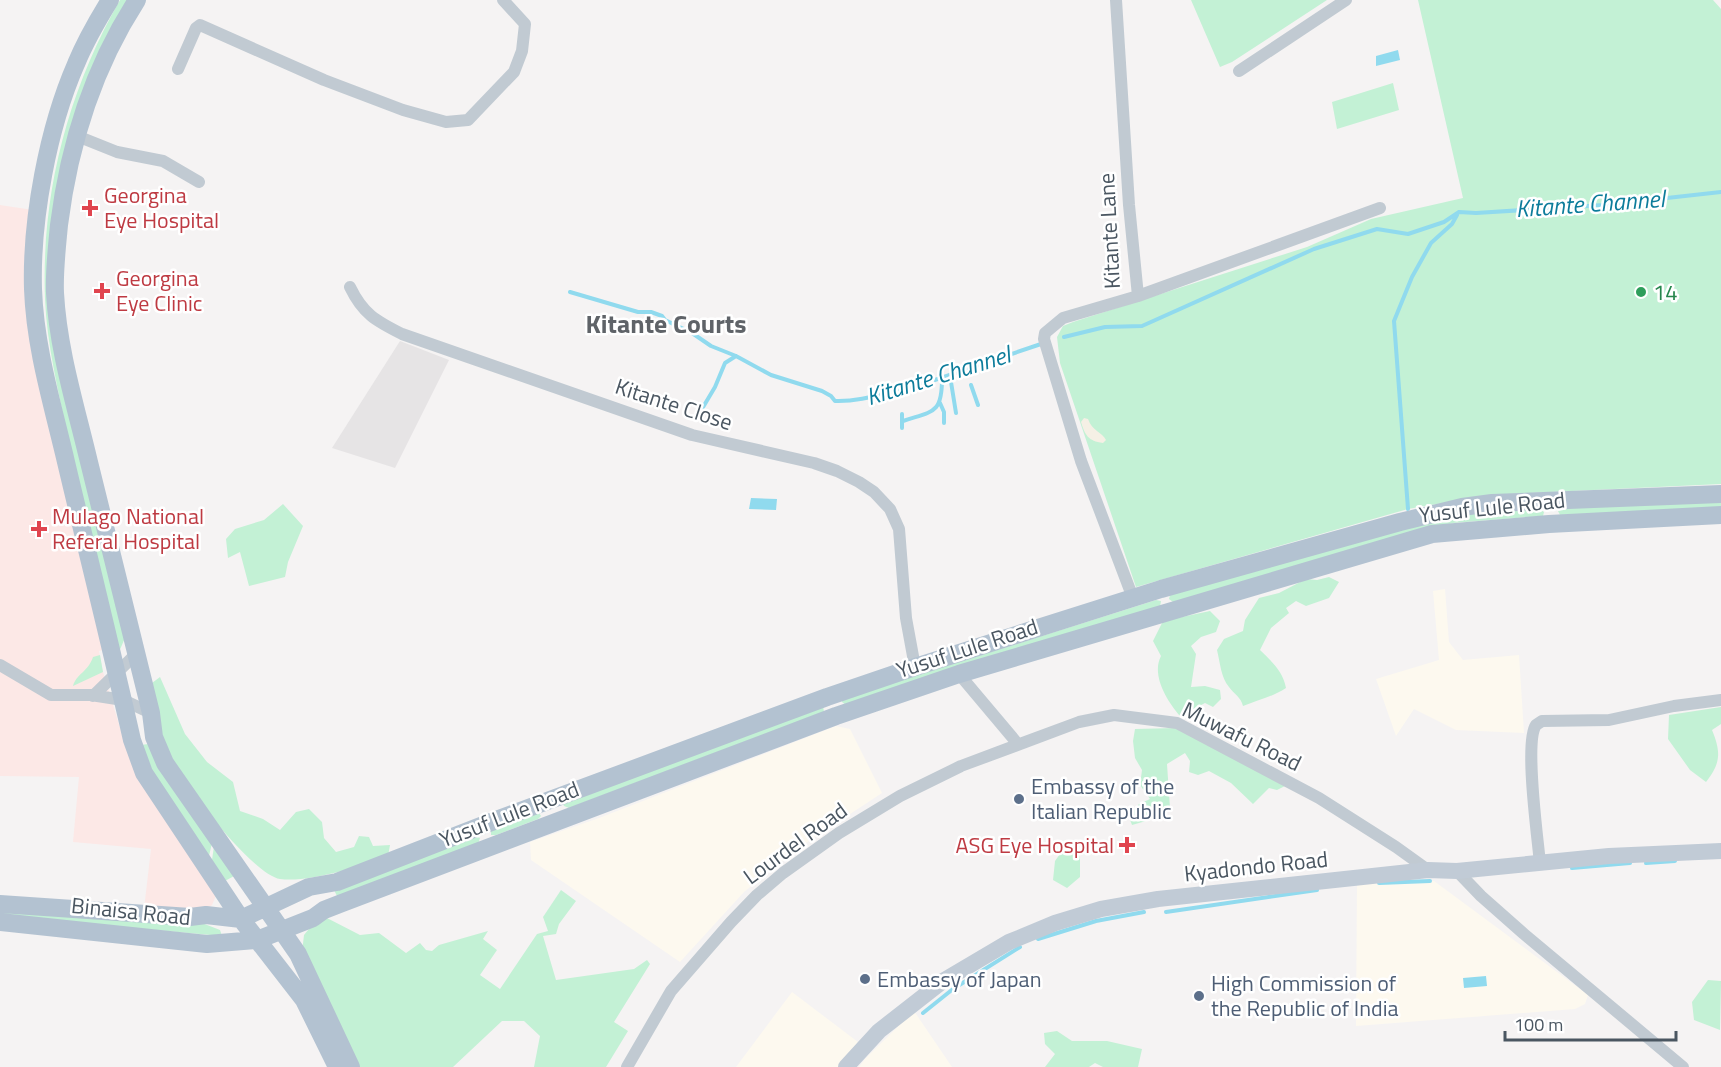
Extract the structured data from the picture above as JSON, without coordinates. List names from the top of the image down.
{
  "streets": {
    "main road": ["Yusuf Lule Road", "Kyadondo Road", "Binaisa Road"],
    "street": [
      "Kitante Lane",
      "Kitante Close",
      "Muwafu Road",
      "Lourdel Road"
    ]
  },
  "crossings": [
    ["Kitante Lane", "Yusuf Lule Road"],
    ["Kitante Close", "Yusuf Lule Road"],
    ["Yusuf Lule Road", "Binaisa Road"],
    ["Muwafu Road", "Lourdel Road"],
    ["Muwafu Road", "Kyadondo Road"]
  ],
  "districts": ["Kitante Courts"],
  "water": ["Kitante Channel"],
  "places": {
    "health": [
      "Georgina Eye Hospital",
      "Georgina Eye Clinic",
      "Mulago National Referal Hospital",
      "ASG Eye Hospital"
    ],
    "other": [
      "14",
      "Embassy of the Italian Republic",
      "Embassy of Japan",
      "High Commission of the Republic of India"
    ]
  },
  "scale_bar": "100 m"
}
